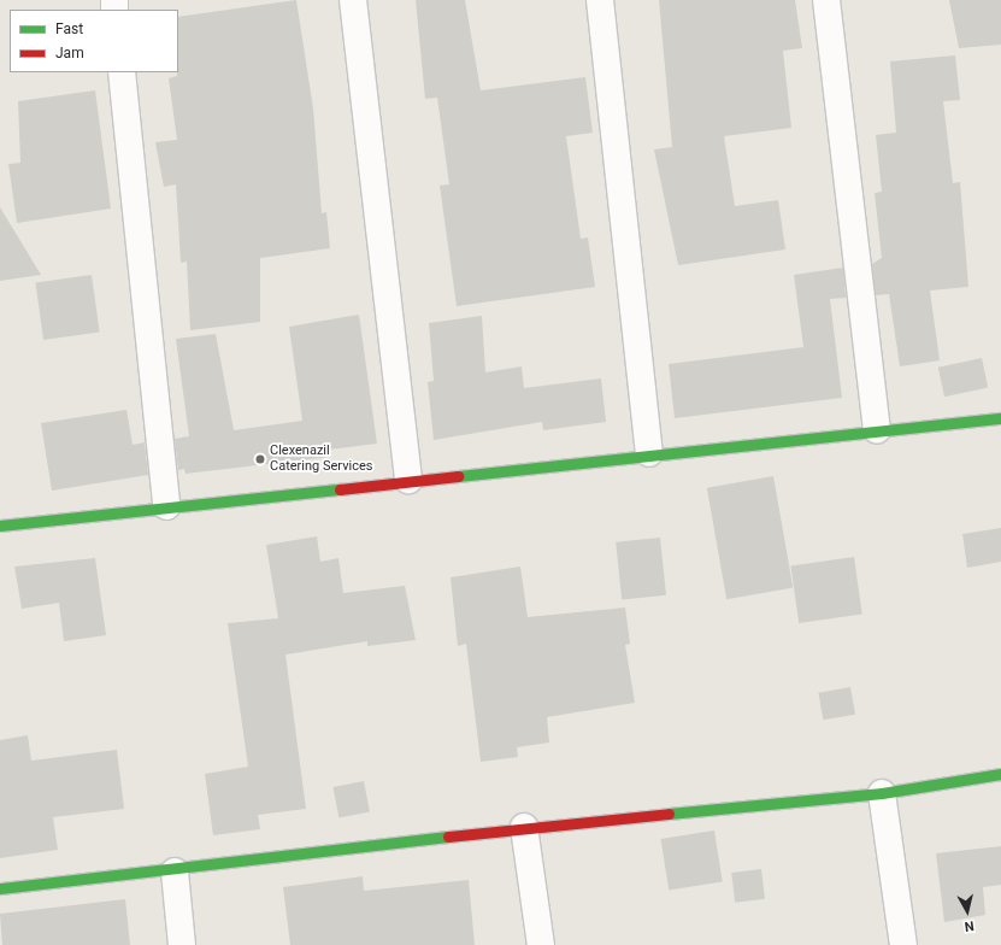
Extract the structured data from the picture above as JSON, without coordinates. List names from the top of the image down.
{
  "places": ["Clexenazil Catering Services"],
  "legend": ["Fast", "Jam"],
  "north": "bottom"
}
